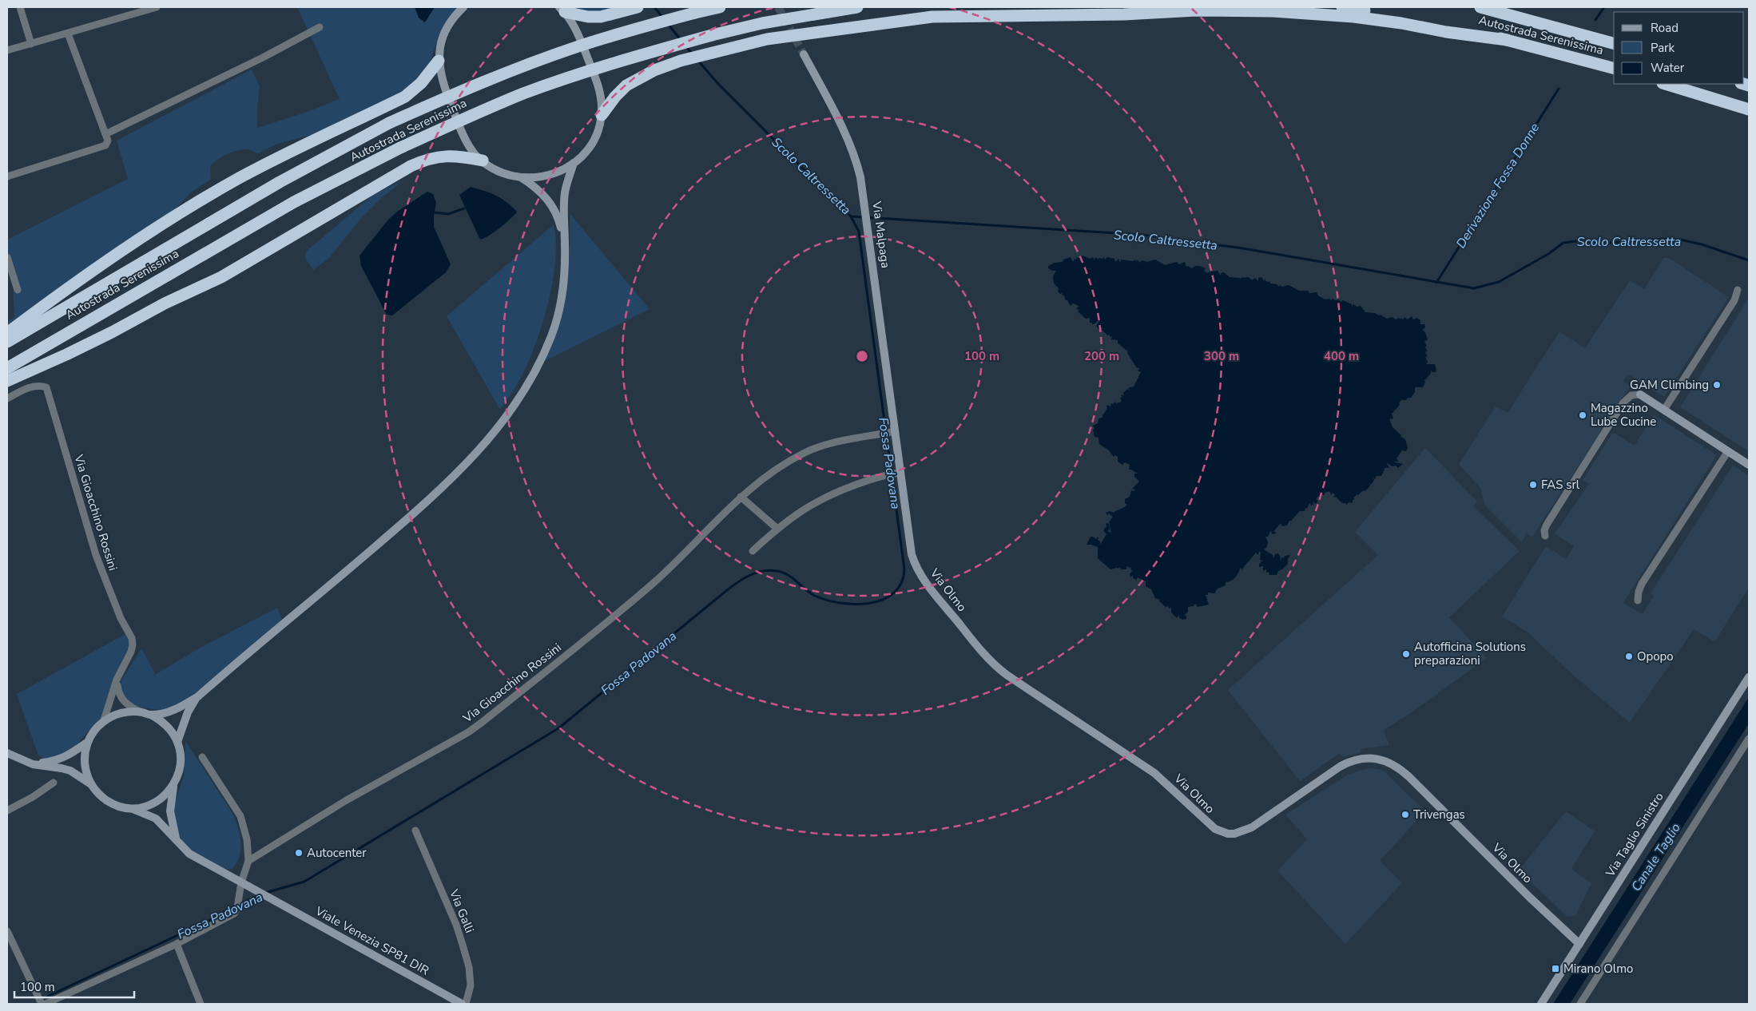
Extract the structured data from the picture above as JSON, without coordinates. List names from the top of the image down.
{
  "streets": {
    "highway": ["Autostrada Serenissima"],
    "main road": [
      "Via Malpaga",
      "Via Olmo",
      "Via Taglio Sinistro",
      "Viale Venezia SP81 DIR"
    ],
    "street": ["Via Gioacchino Rossini", "Via Galli"]
  },
  "crossings": [
    ["Via Malpaga", "Via Gioacchino Rossini"],
    ["Via Malpaga", "Via Olmo"],
    ["Via Gioacchino Rossini", "Via Olmo"],
    ["Via Gioacchino Rossini", "Viale Venezia SP81 DIR"],
    ["Via Olmo", "Via Taglio Sinistro"]
  ],
  "water": [
    "Scolo Caltressetta",
    "Derivazione Fossa Donne",
    "Fossa Padovana",
    "Canale Taglio"
  ],
  "places": {
    "other": [
      "GAM Climbing",
      "Magazzino Lube Cucine",
      "FAS srl",
      "Autofficina Solutions preparazioni",
      "Opopo",
      "Trivengas",
      "Autocenter"
    ],
    "transit": ["Mirano Olmo"]
  },
  "legend": ["Road", "Park", "Water"],
  "scale_bar": "100 m",
  "rings": [
    "100 m",
    "200 m",
    "300 m",
    "400 m"
  ]
}
